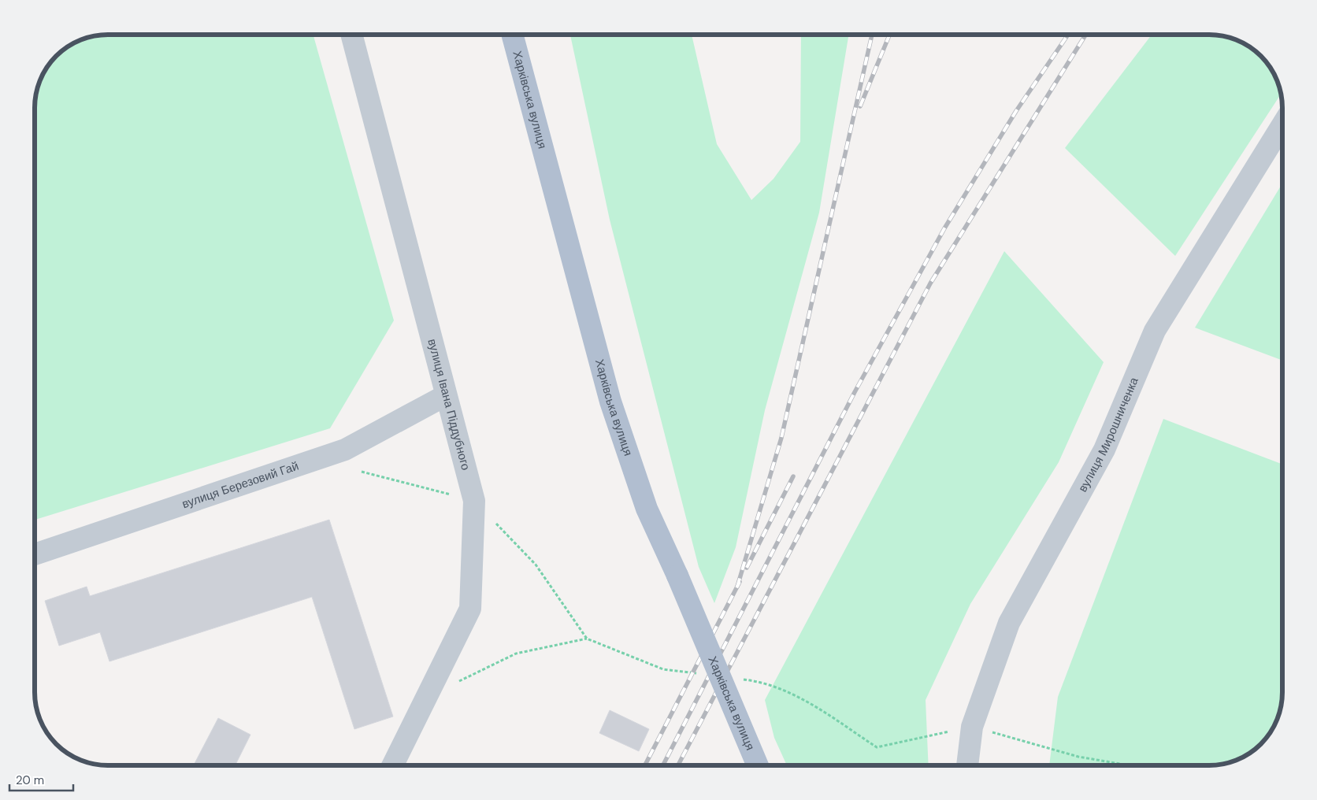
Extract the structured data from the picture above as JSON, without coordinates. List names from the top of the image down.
{
  "streets": {
    "main road": ["Харківська вулиця"],
    "street": ["вулиця Івана Піддубного", "вулиця Мирошниченка", "вулиця Березовий Гай"]
  },
  "crossings": [
    ["вулиця Івана Піддубного", "вулиця Березовий Гай"]
  ],
  "scale_bar": "20 m"
}
